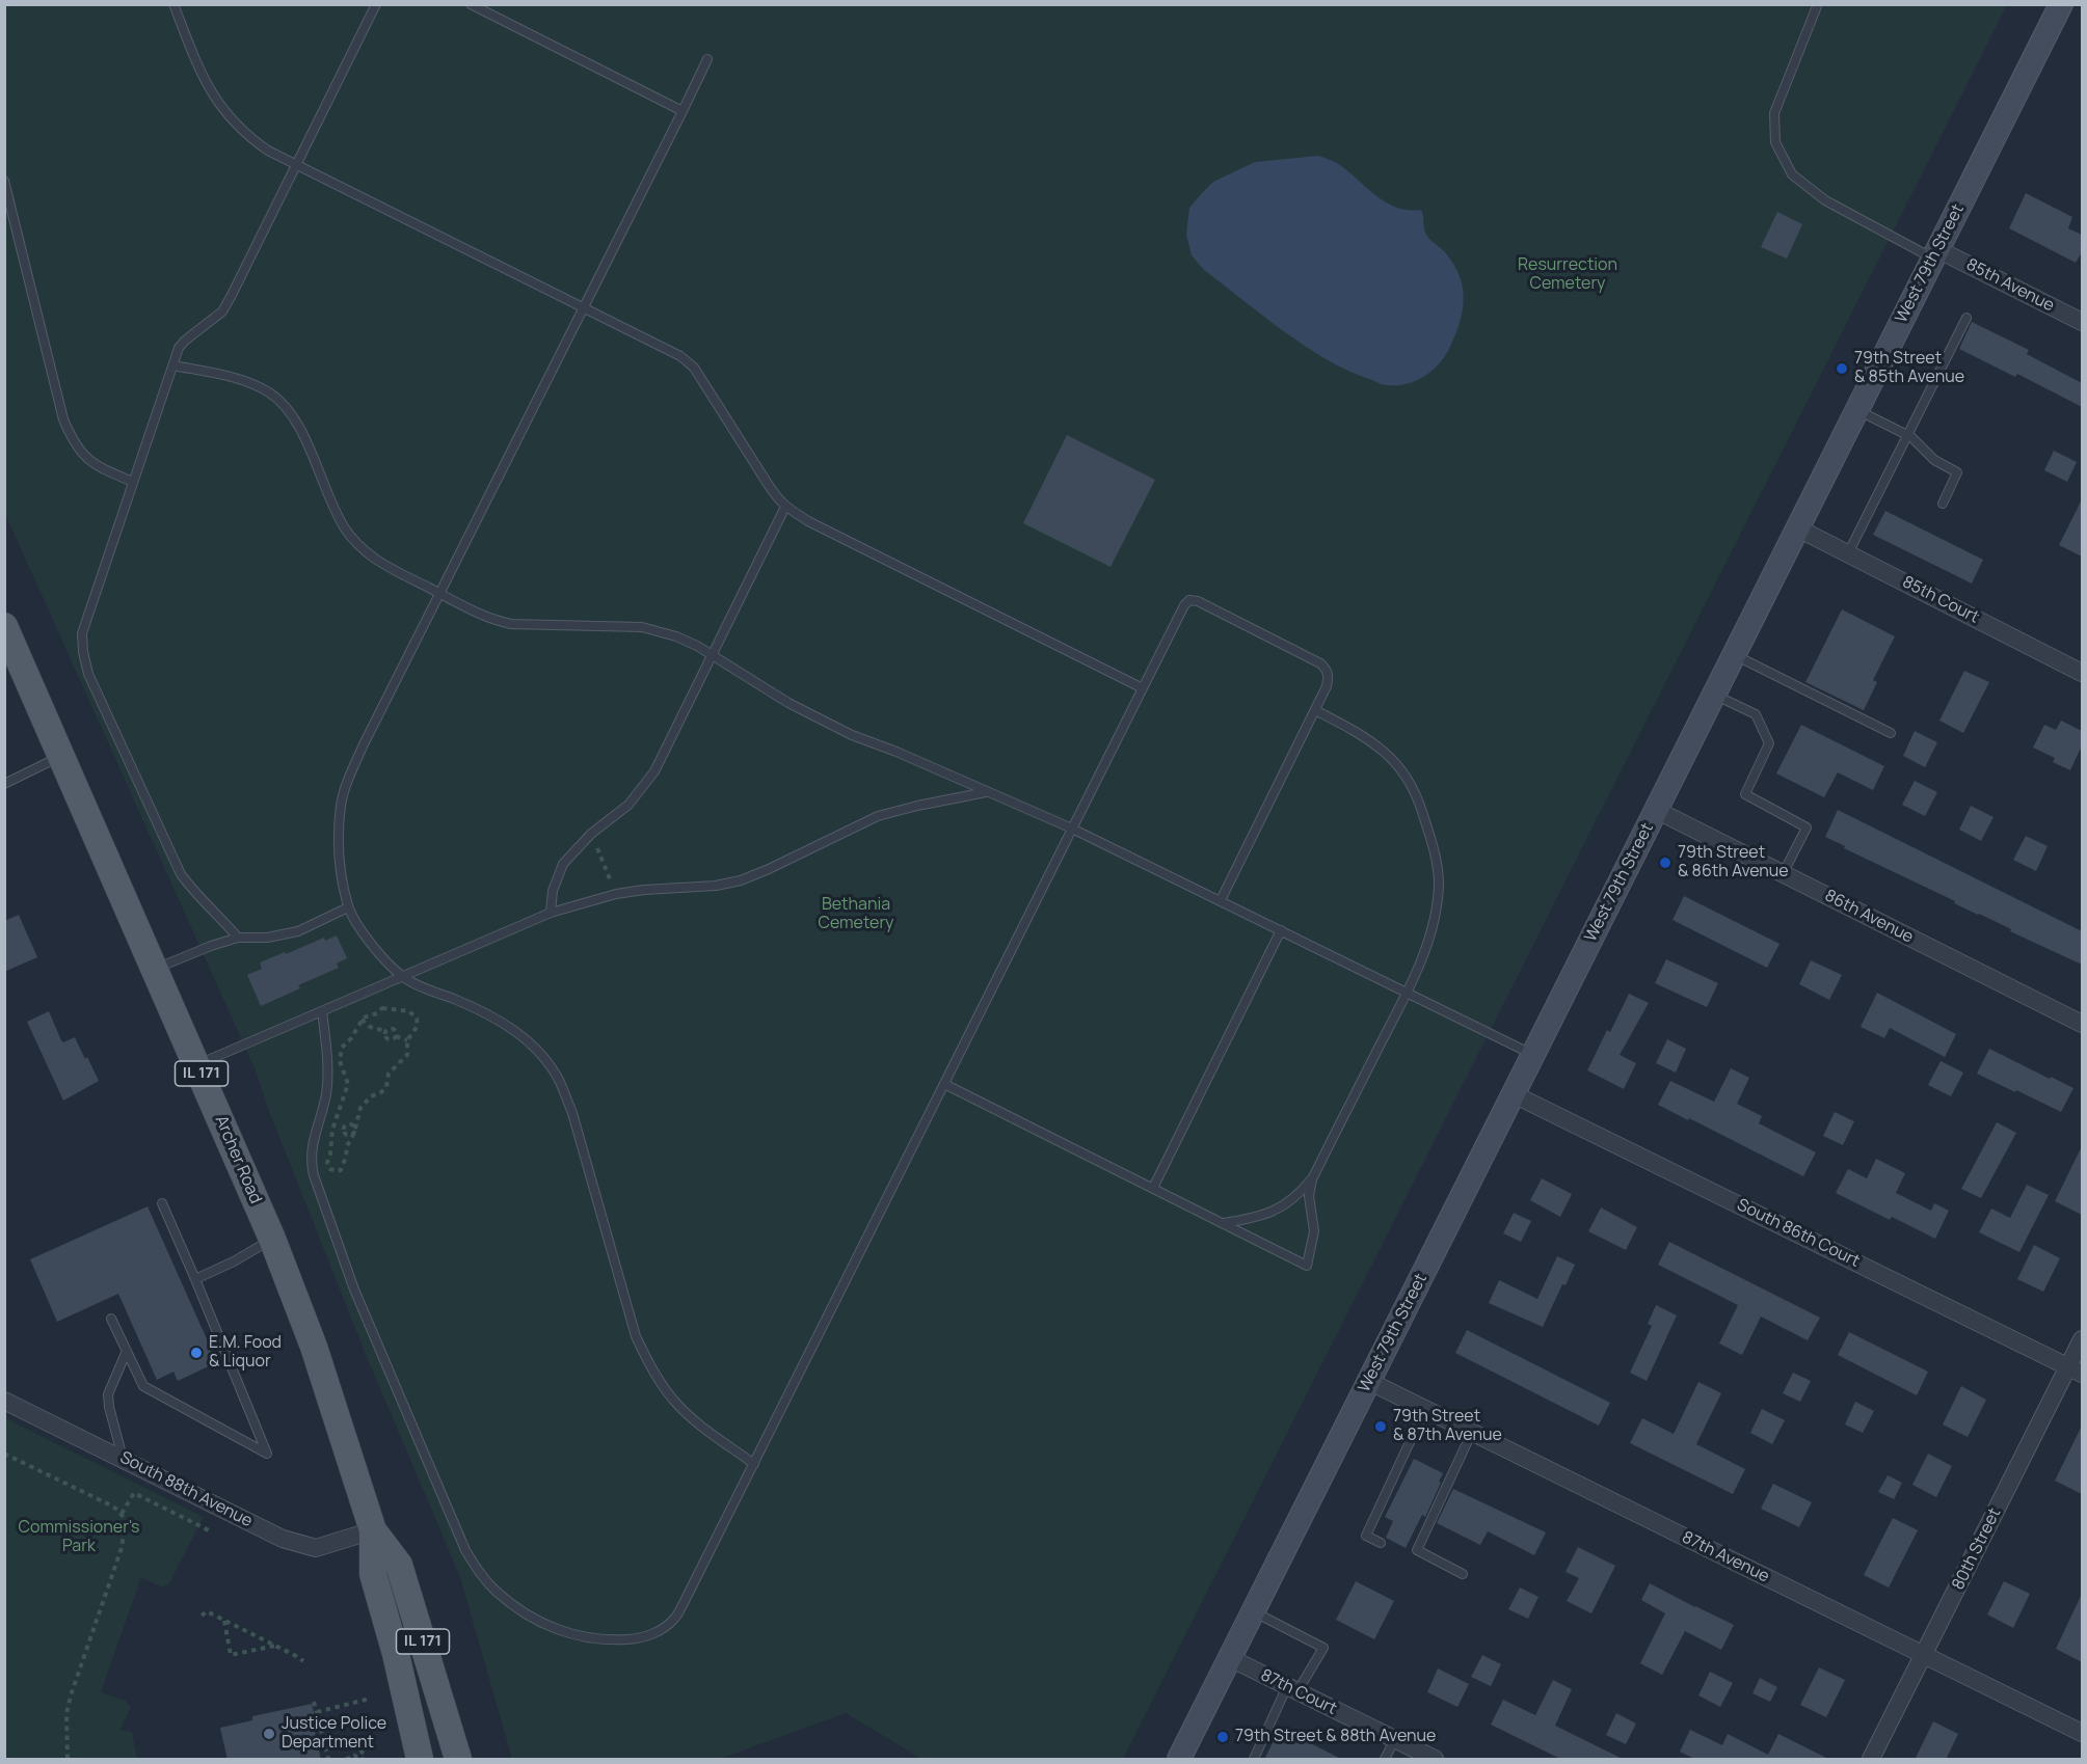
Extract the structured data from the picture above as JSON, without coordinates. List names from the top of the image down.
{
  "streets": {
    "main road": ["West 79th Street", "IL 171", "Archer Road"],
    "street": [
      "85th Avenue",
      "85th Court",
      "86th Avenue",
      "South 86th Court",
      "South 88th Avenue",
      "80th Street",
      "87th Avenue",
      "87th Court"
    ]
  },
  "crossings": [
    ["West 79th Street", "85th Avenue"],
    ["West 79th Street", "85th Court"],
    ["West 79th Street", "86th Avenue"],
    ["West 79th Street", "South 86th Court"],
    ["West 79th Street", "87th Avenue"],
    ["West 79th Street", "87th Court"],
    ["Archer Road", "South 88th Avenue"],
    ["South 86th Court", "80th Street"],
    ["80th Street", "87th Avenue"]
  ],
  "parks": ["Resurrection Cemetery", "Bethania Cemetery", "Commissioner's Park"],
  "places": [
    "79th Street & 85th Avenue",
    "79th Street & 86th Avenue",
    "E.M. Food & Liquor",
    "79th Street & 87th Avenue",
    "Justice Police Department",
    "79th Street & 88th Avenue"
  ]
}
